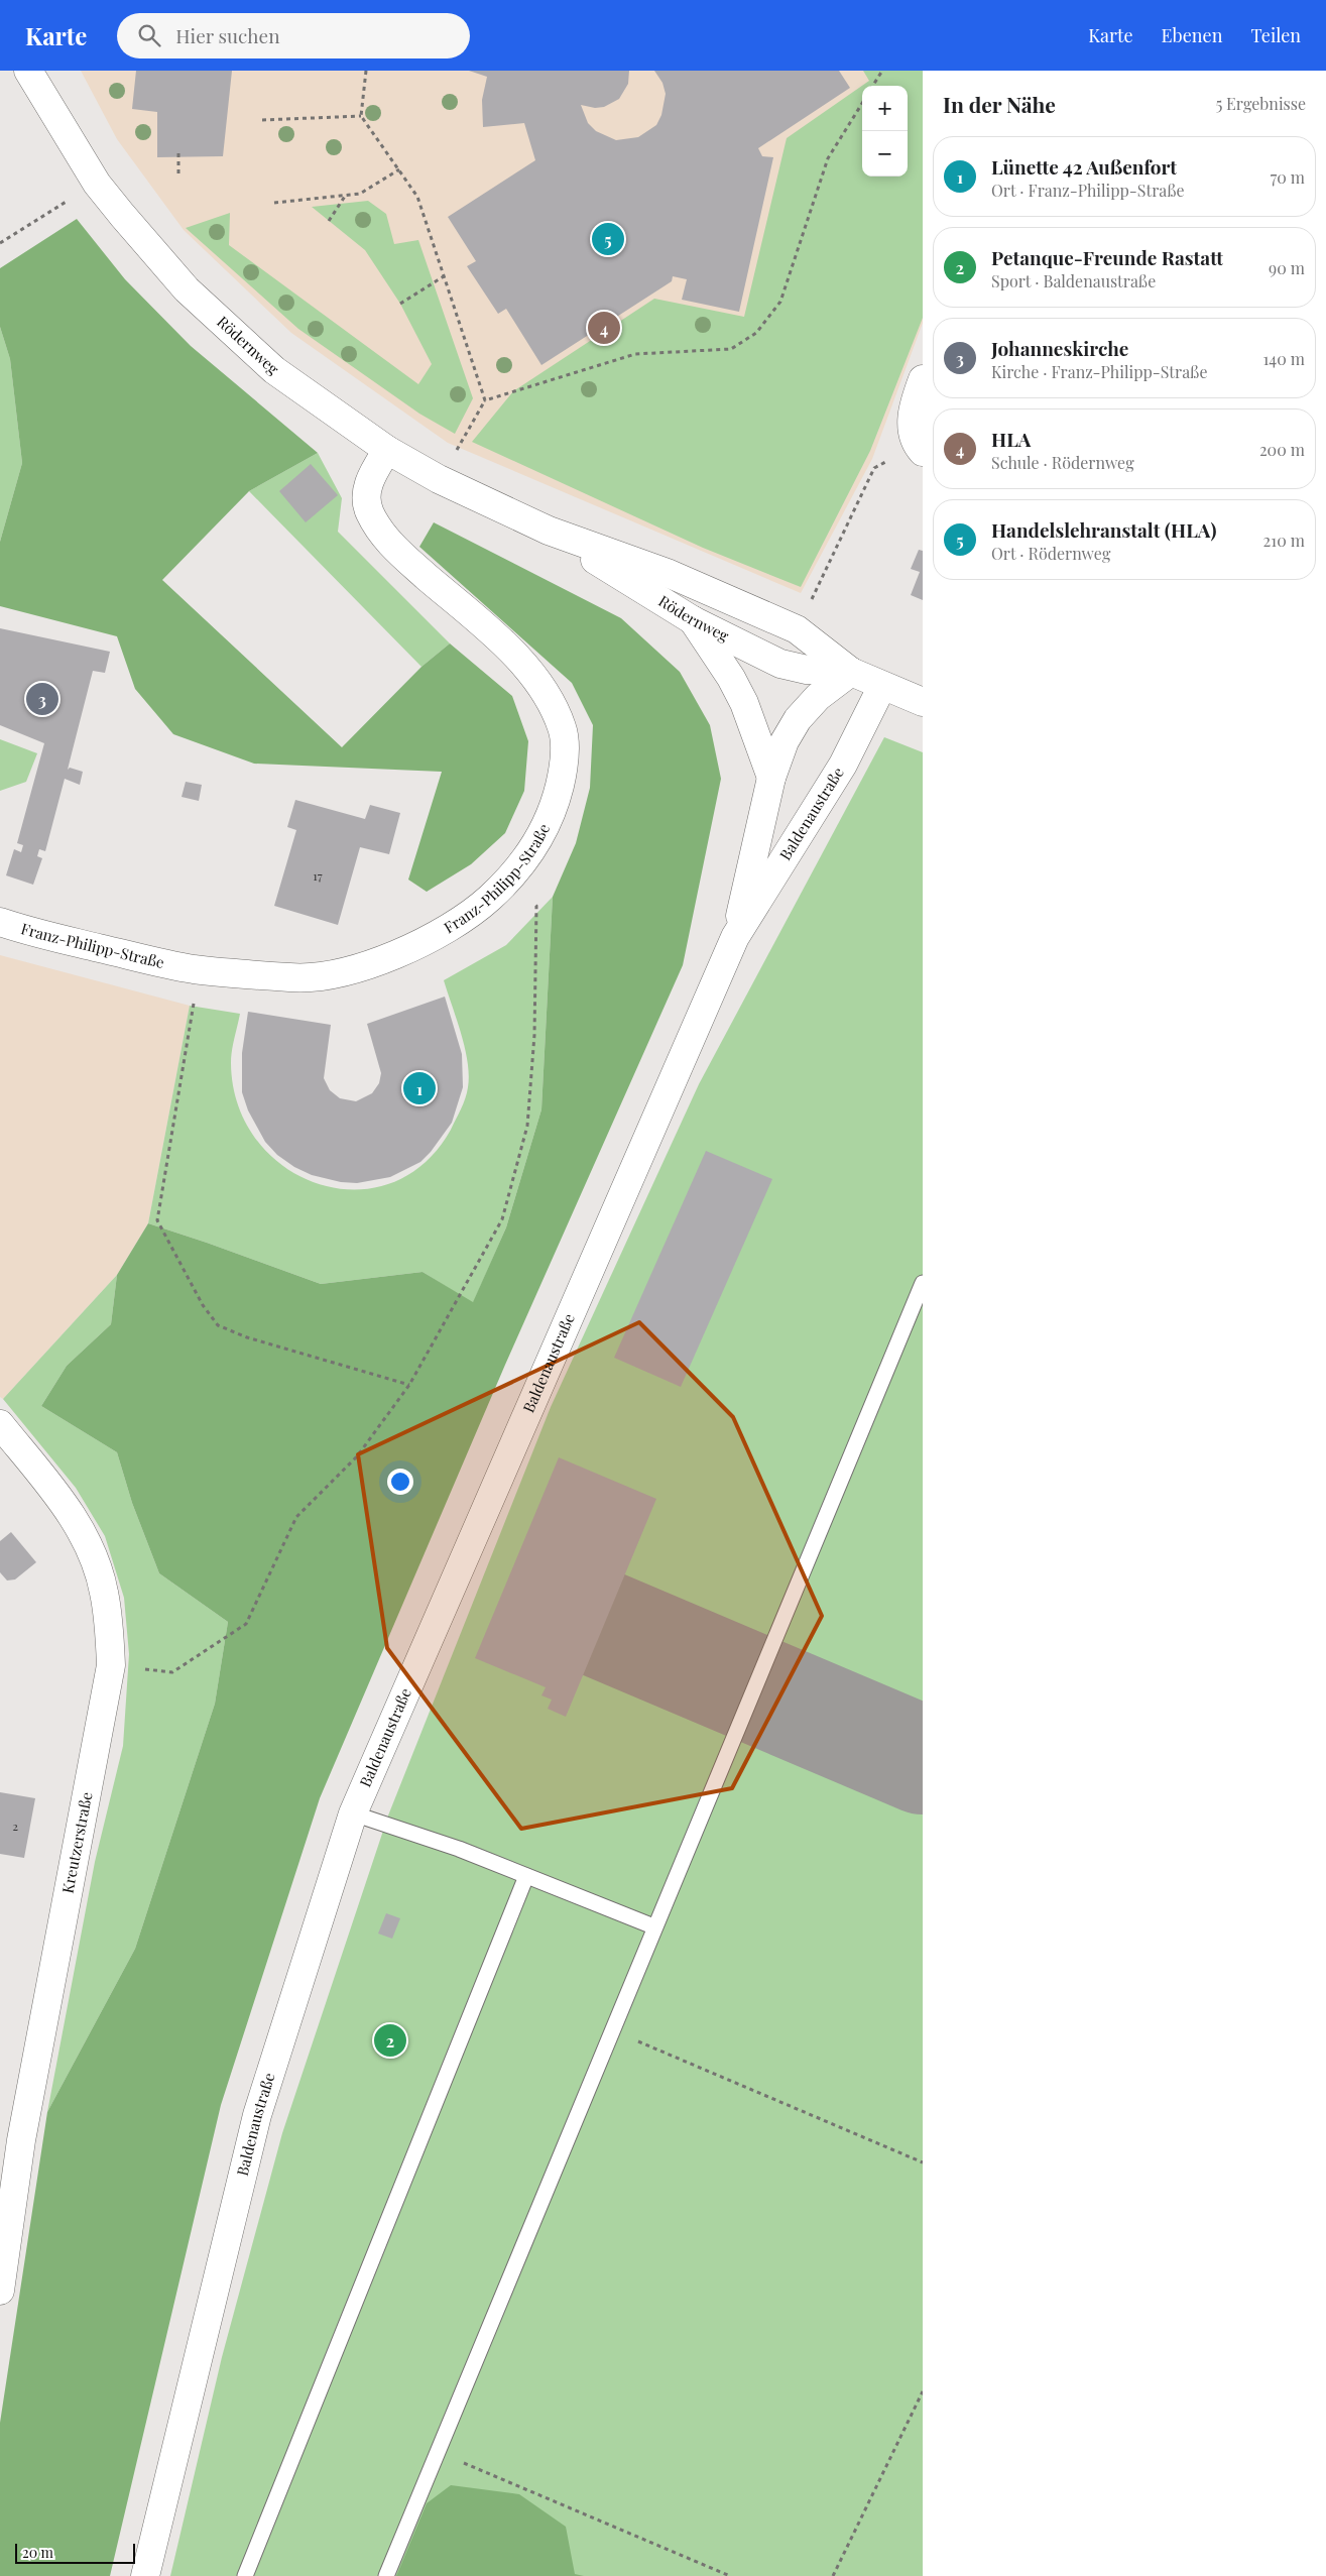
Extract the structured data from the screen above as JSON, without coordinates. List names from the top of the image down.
{
  "streets": {
    "street": [
      "Rödernweg",
      "Baldenaustraße",
      "Franz-Philipp-Straße",
      "Kreutzerstraße"
    ]
  },
  "crossings": [
    ["Rödernweg", "Baldenaustraße"],
    ["Rödernweg", "Franz-Philipp-Straße"]
  ],
  "house_numbers": ["17", "2"],
  "scale_bar": "20 m",
  "page": {
    "header": "Karte",
    "search": "Hier suchen",
    "nav": ["Karte", "Ebenen", "Teilen"],
    "heading": ["In der Nähe", "5 Ergebnisse"],
    "map_buttons": ["+", "−"],
    "list": [
      {
        "mark": "1",
        "name": "Lünette 42 Außenfort",
        "note": "Ort · Franz-Philipp-Straße",
        "value": "70 m"
      },
      {
        "mark": "2",
        "name": "Petanque-Freunde Rastatt",
        "note": "Sport · Baldenaustraße",
        "value": "90 m"
      },
      {
        "mark": "3",
        "name": "Johanneskirche",
        "note": "Kirche · Franz-Philipp-Straße",
        "value": "140 m"
      },
      {
        "mark": "4",
        "name": "HLA",
        "note": "Schule · Rödernweg",
        "value": "200 m"
      },
      {
        "mark": "5",
        "name": "Handelslehranstalt (HLA)",
        "note": "Ort · Rödernweg",
        "value": "210 m"
      }
    ],
    "pins": [
      "5",
      "4",
      "3",
      "1",
      "2"
    ],
    "scale": "20 m"
  }
}
